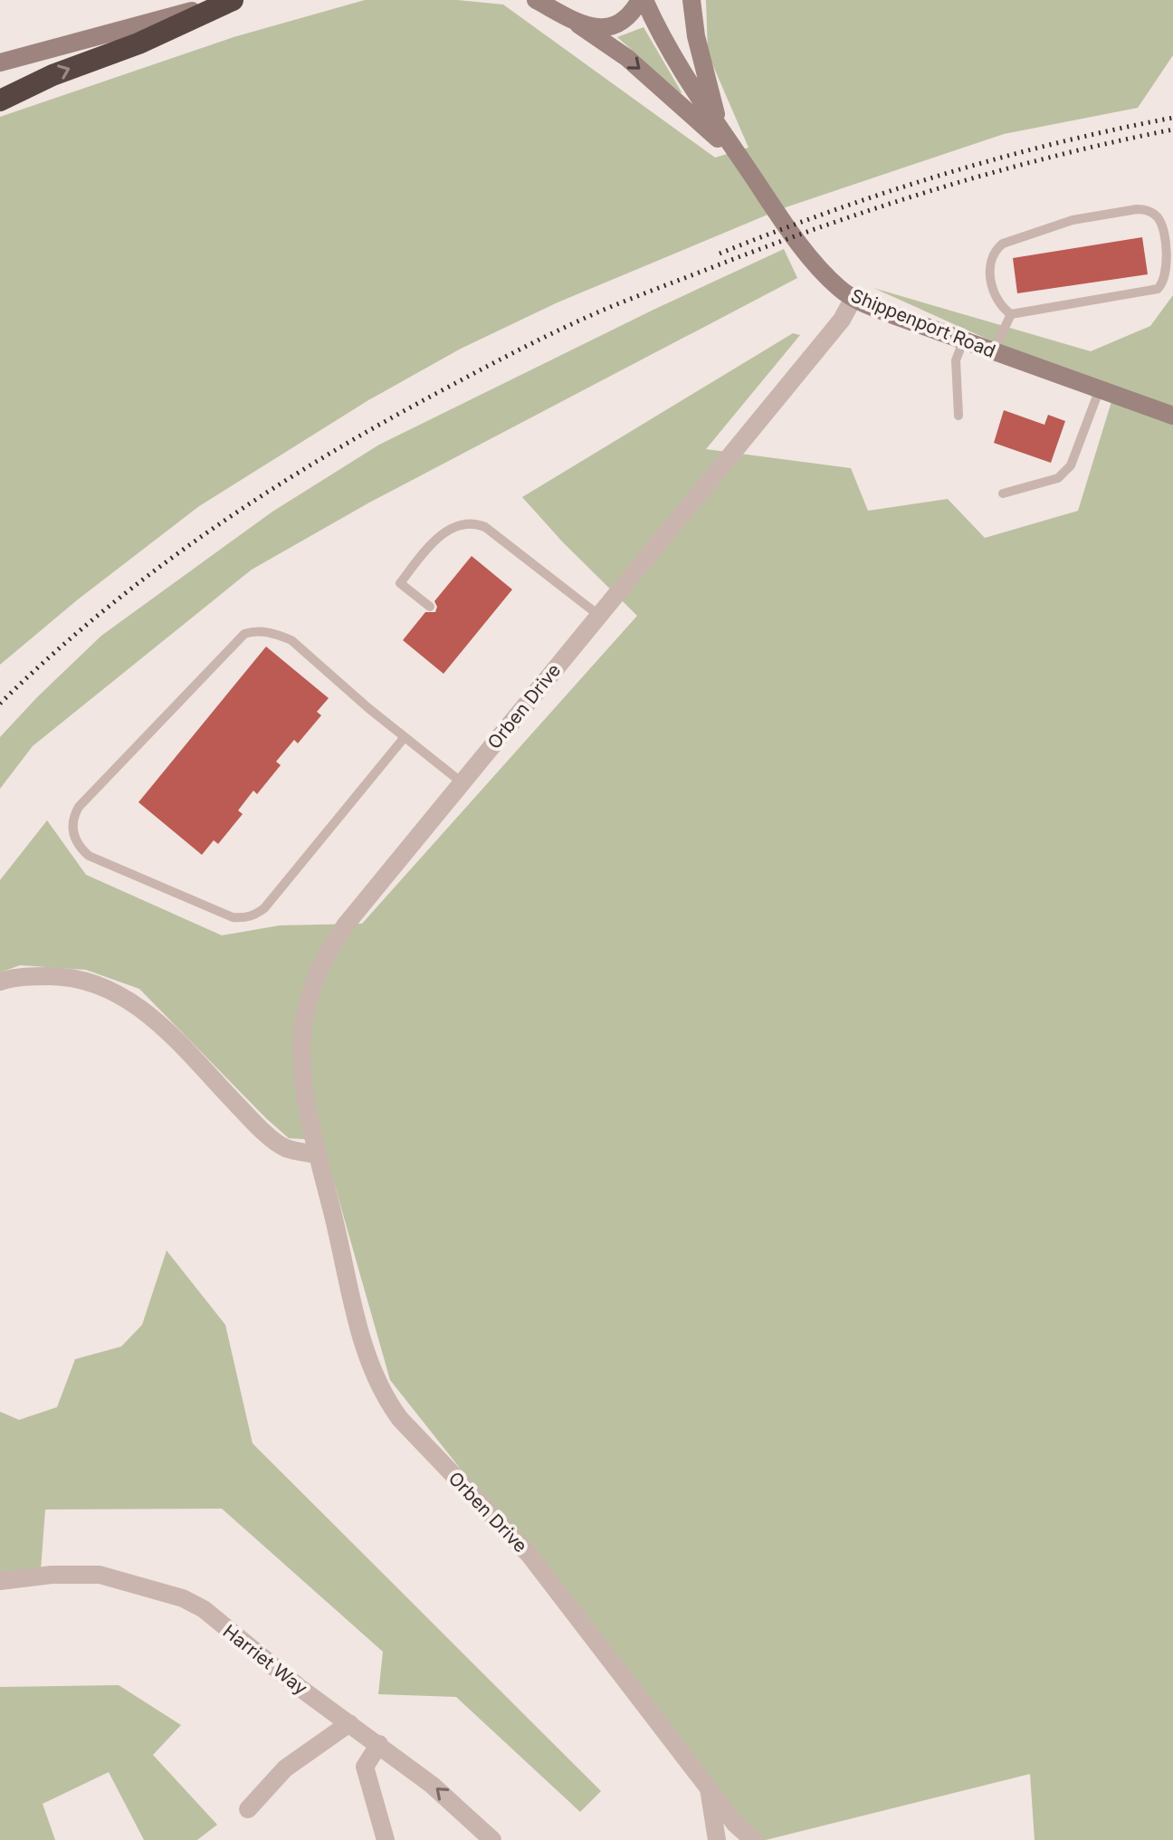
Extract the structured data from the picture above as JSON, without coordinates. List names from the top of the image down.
{
  "streets": {
    "street": ["Shippenport Road", "Orben Drive", "Harriet Way"]
  },
  "crossings": [
    ["Shippenport Road", "Orben Drive"]
  ]
}
